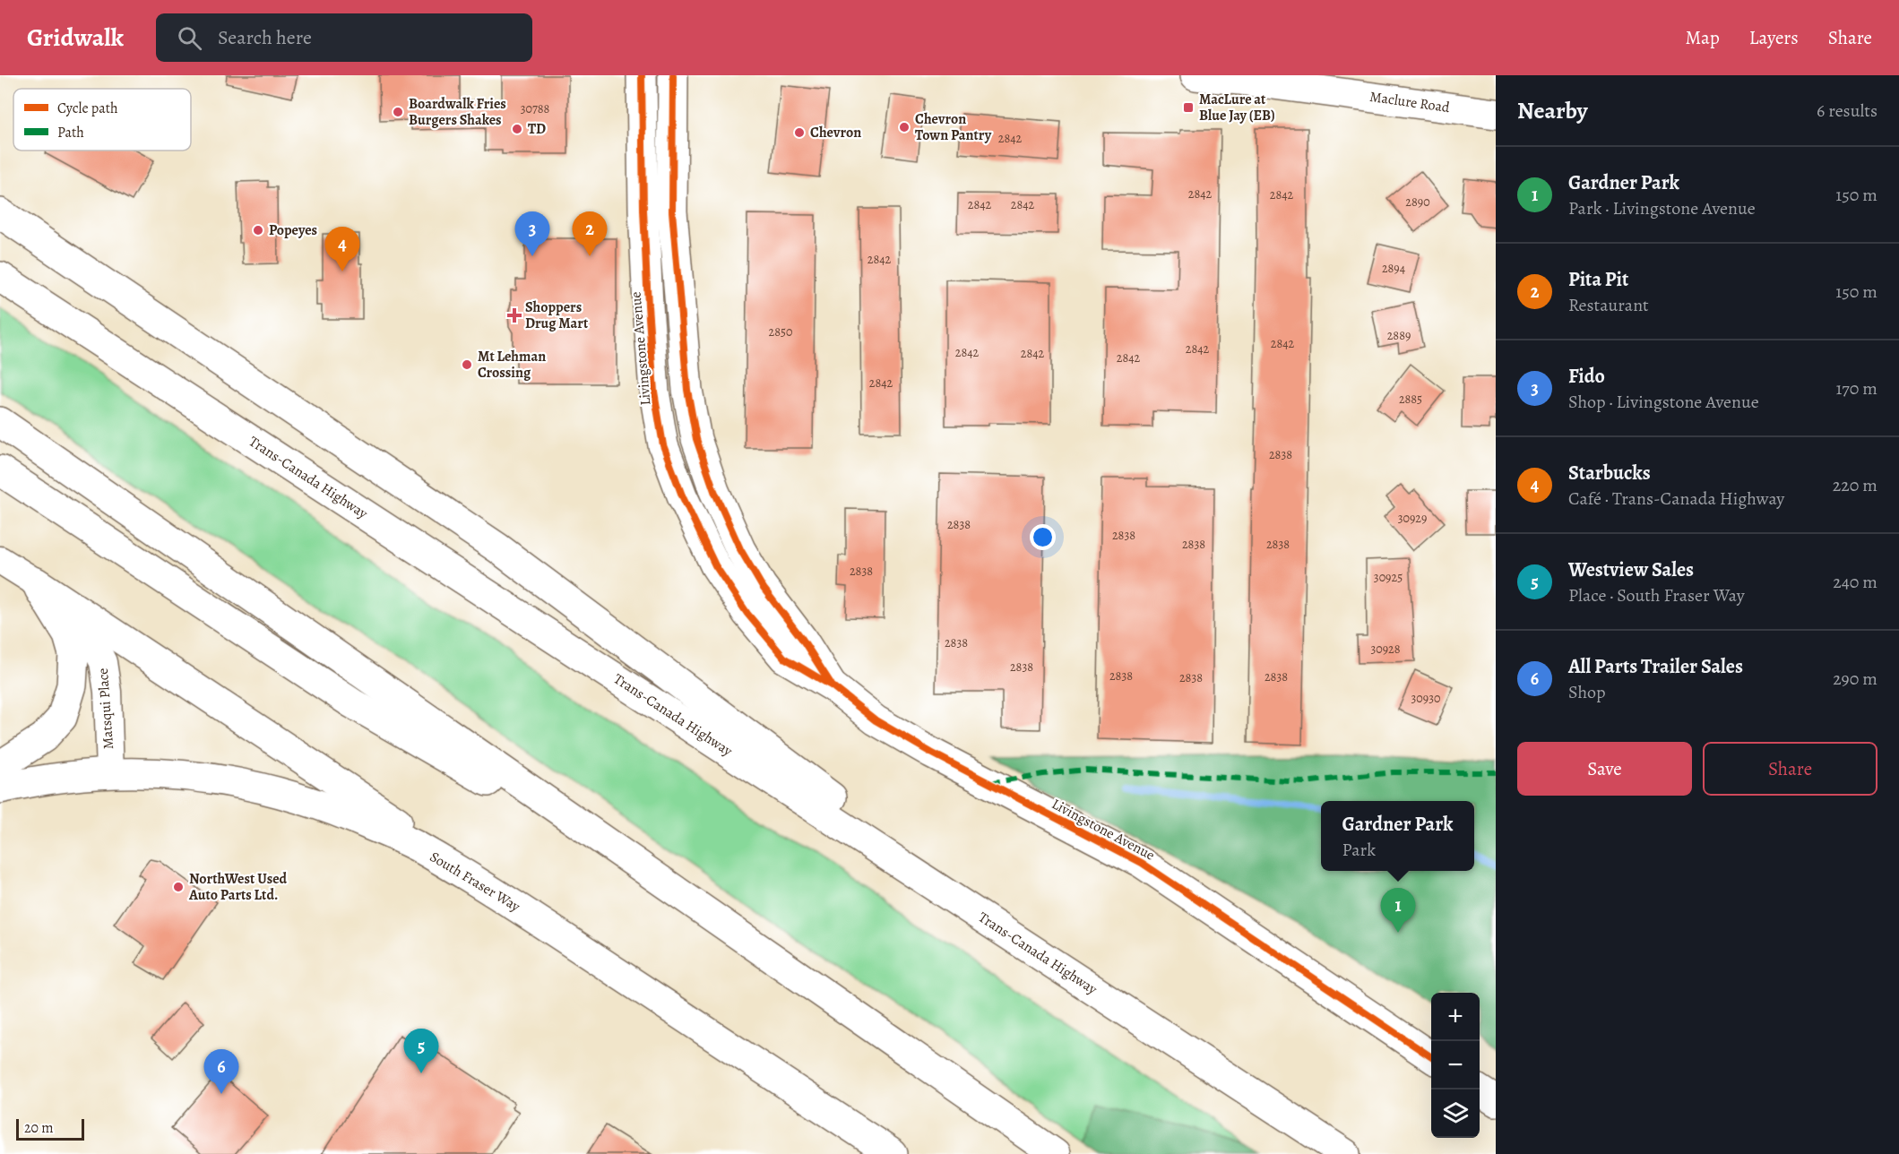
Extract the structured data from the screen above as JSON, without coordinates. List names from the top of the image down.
{
  "streets": {
    "main road": [
      "Maclure Road",
      "Livingstone Avenue",
      "Trans-Canada Highway",
      "South Fraser Way"
    ],
    "street": ["Matsqui Place"]
  },
  "crossings": [
    ["Matsqui Place", "South Fraser Way"]
  ],
  "places": {
    "transit": ["MacLure at Blue Jay (EB)"],
    "other": [
      "Boardwalk Fries Burgers Shakes",
      "Chevron Town Pantry",
      "TD",
      "Chevron",
      "Popeyes",
      "Mt Lehman Crossing",
      "NorthWest Used Auto Parts Ltd."
    ],
    "health": ["Shoppers Drug Mart"]
  },
  "house_numbers": [
    "30788",
    "2842",
    "2842",
    "2842",
    "2890",
    "2842",
    "2842",
    "2842",
    "2894",
    "2850",
    "2889",
    "2842",
    "2842",
    "2842",
    "2842",
    "2842",
    "2842",
    "2885",
    "2838",
    "30929",
    "2838",
    "2838",
    "2838",
    "2838",
    "2838",
    "30925",
    "2838",
    "30928",
    "2838",
    "2838",
    "2838",
    "2838",
    "30930"
  ],
  "legend": ["Cycle path", "Path"],
  "scale_bar": "20 m",
  "page": {
    "header": "Gridwalk",
    "search": "Search here",
    "nav": ["Map", "Layers", "Share"],
    "heading": ["Nearby", "6 results"],
    "list": [
      {
        "mark": "1",
        "name": "Gardner Park",
        "note": "Park · Livingstone Avenue",
        "value": "150 m"
      },
      {
        "mark": "2",
        "name": "Pita Pit",
        "note": "Restaurant",
        "value": "150 m"
      },
      {
        "mark": "3",
        "name": "Fido",
        "note": "Shop · Livingstone Avenue",
        "value": "170 m"
      },
      {
        "mark": "4",
        "name": "Starbucks",
        "note": "Café · Trans-Canada Highway",
        "value": "220 m"
      },
      {
        "mark": "5",
        "name": "Westview Sales",
        "note": "Place · South Fraser Way",
        "value": "240 m"
      },
      {
        "mark": "6",
        "name": "All Parts Trailer Sales",
        "note": "Shop",
        "value": "290 m"
      }
    ],
    "pins": [
      "2",
      "3",
      "4",
      "1",
      "5",
      "6"
    ],
    "buttons": ["Save", "Share"],
    "popup": ["Gardner Park", "Park"],
    "map_buttons": ["+", "−"],
    "scale": "20 m"
  }
}
